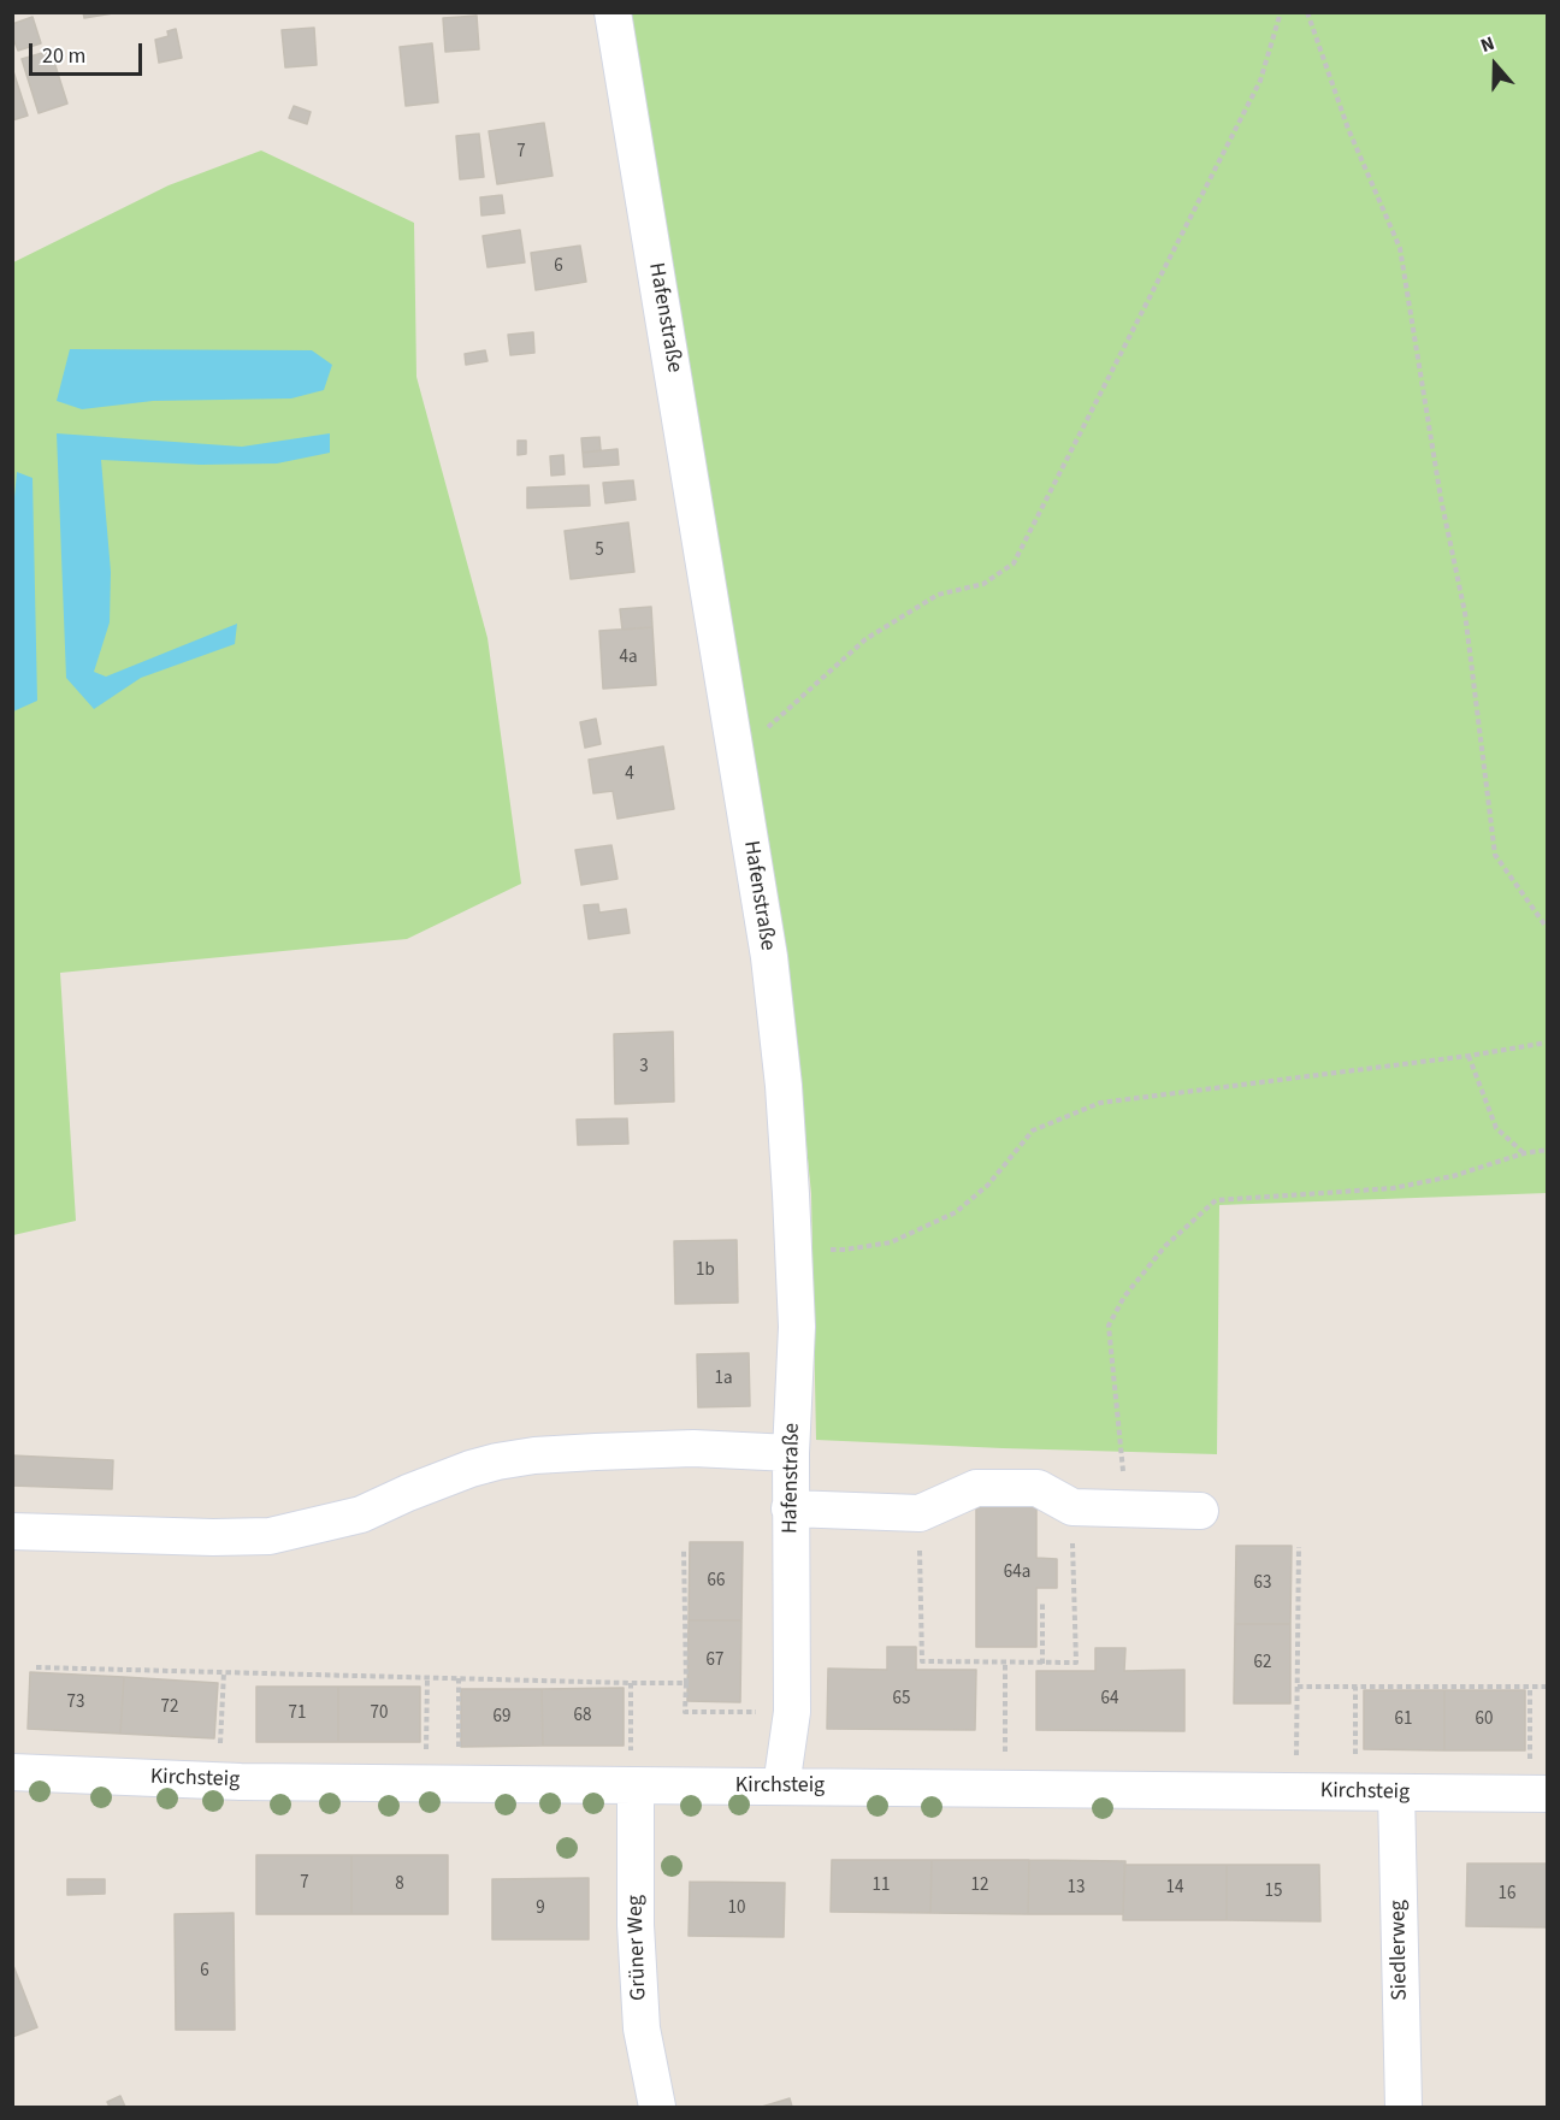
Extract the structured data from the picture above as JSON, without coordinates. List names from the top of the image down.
{
  "streets": {
    "street": [
      "Hafenstraße",
      "Kirchsteig",
      "Grüner Weg",
      "Siedlerweg"
    ]
  },
  "crossings": [
    ["Hafenstraße", "Kirchsteig"],
    ["Kirchsteig", "Grüner Weg"],
    ["Kirchsteig", "Siedlerweg"]
  ],
  "house_numbers": [
    "7",
    "6",
    "5",
    "4a",
    "4",
    "3",
    "1b",
    "1a",
    "64a",
    "66",
    "63",
    "67",
    "62",
    "65",
    "64",
    "73",
    "72",
    "71",
    "70",
    "68",
    "69",
    "61",
    "60",
    "7",
    "8",
    "11",
    "12",
    "13",
    "14",
    "15",
    "16",
    "9",
    "10",
    "6"
  ],
  "scale_bar": "20 m",
  "north": "top"
}
